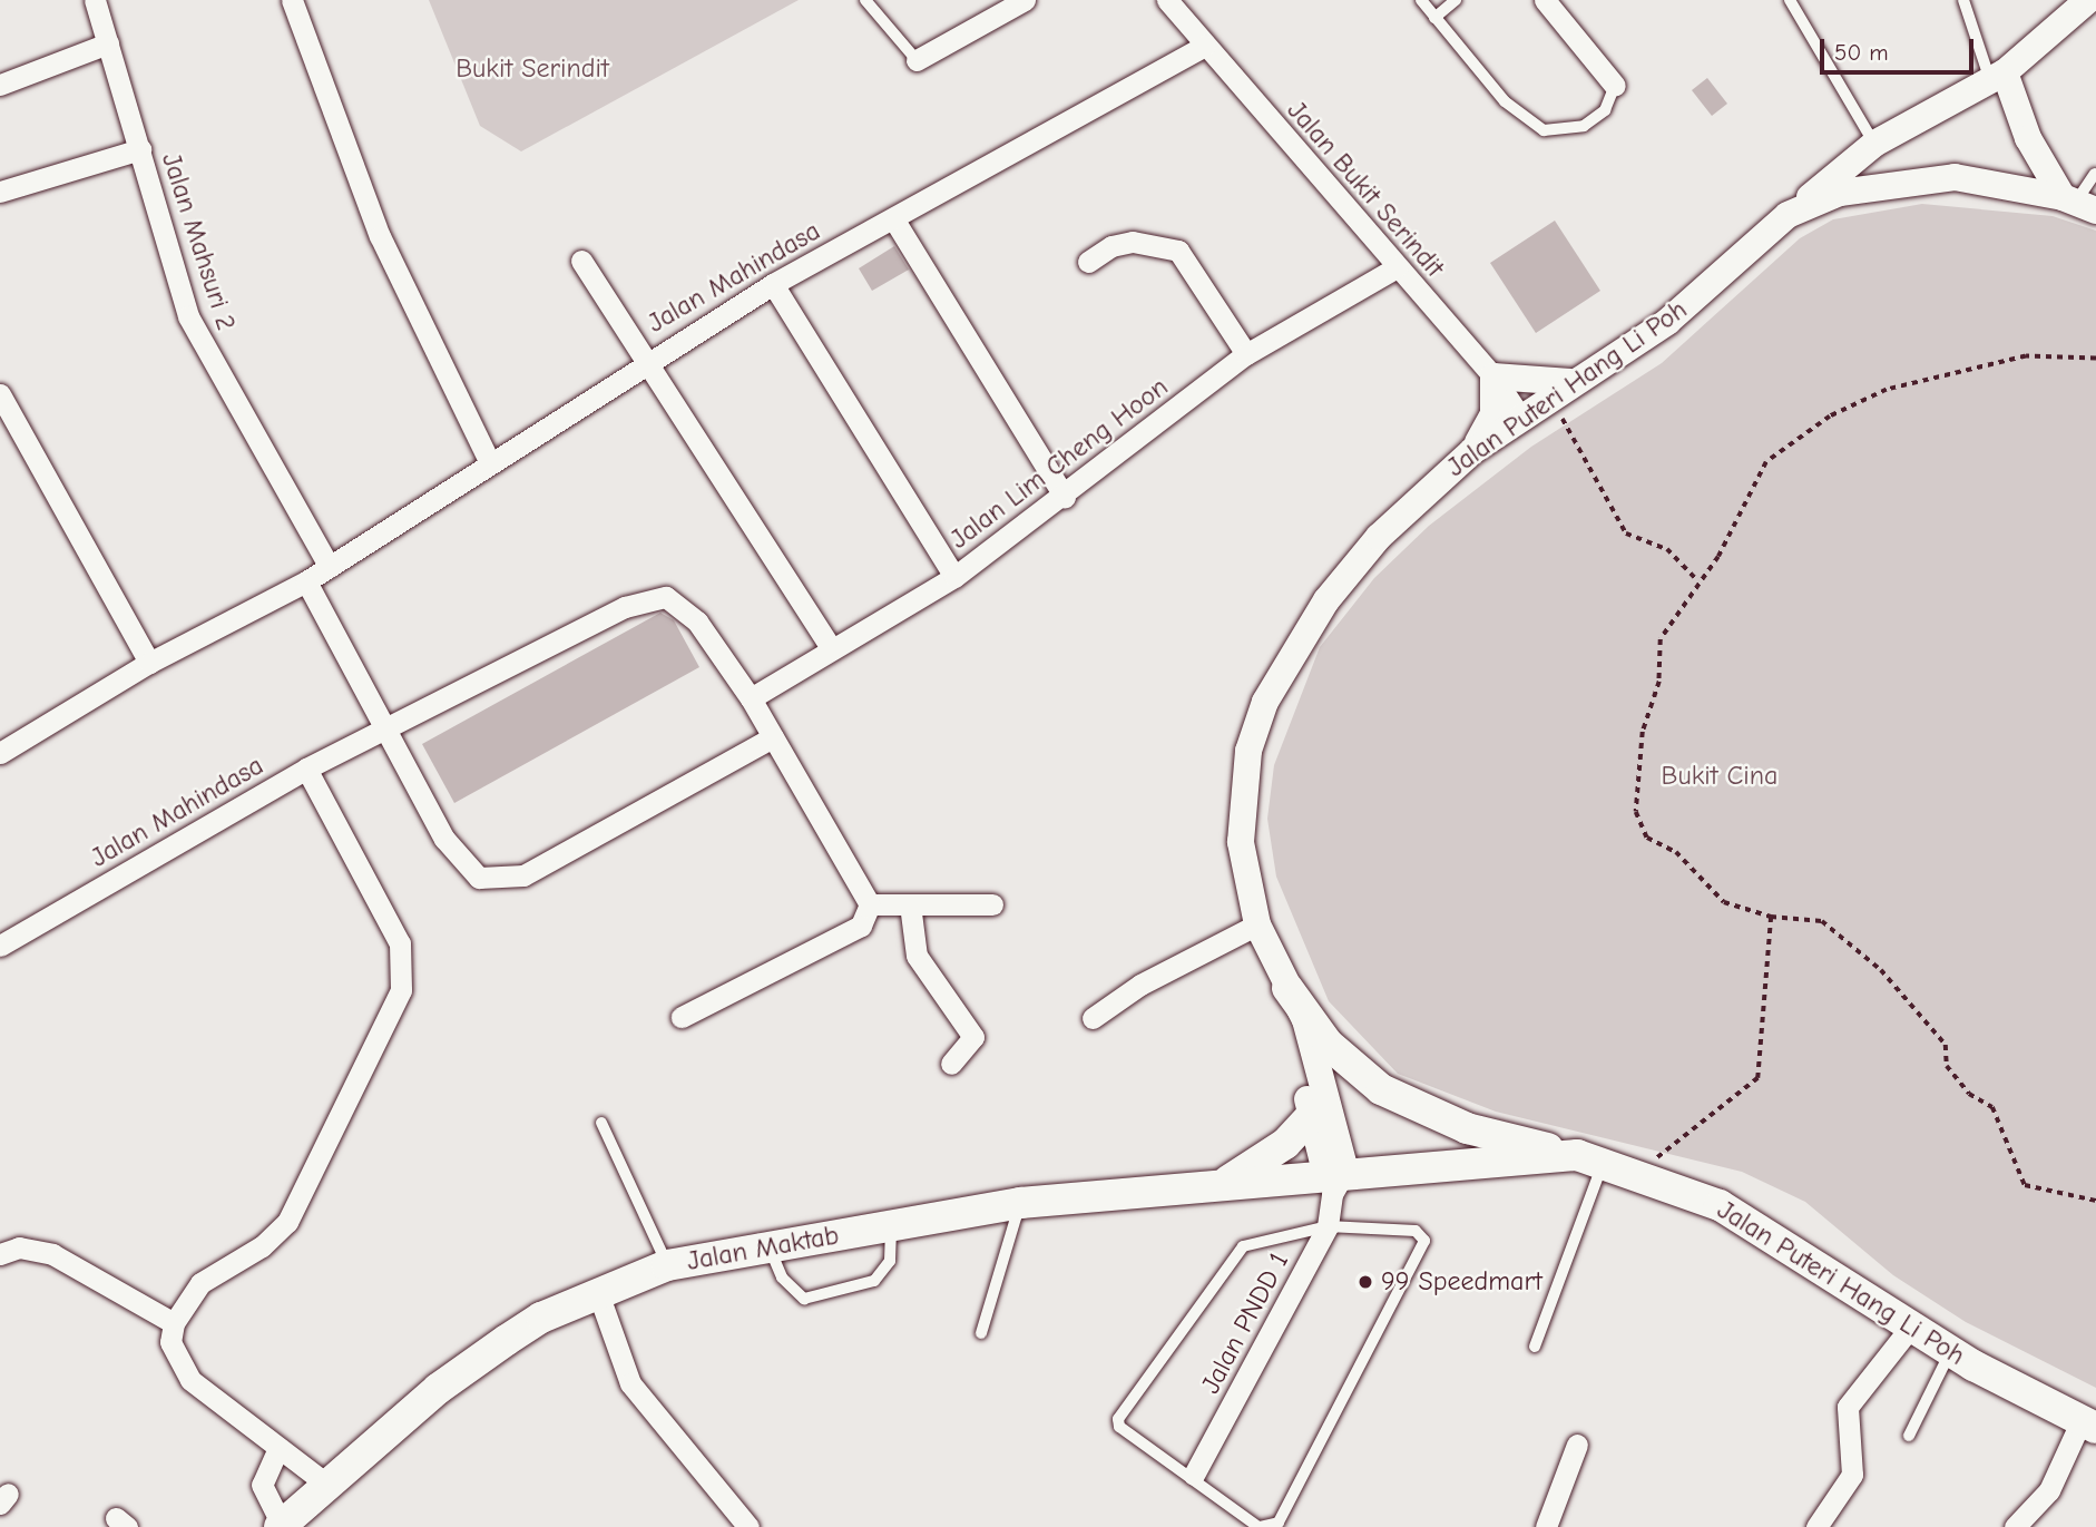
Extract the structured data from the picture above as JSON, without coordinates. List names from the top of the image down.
{
  "streets": {
    "main road": ["Jalan Puteri Hang Li Poh", "Jalan Maktab"],
    "street": [
      "Jalan Bukit Serindit",
      "Jalan Mahsuri 2",
      "Jalan Mahindasa",
      "Jalan Lim Cheng Hoon",
      "Jalan PNDD 1"
    ]
  },
  "crossings": [
    ["Jalan Bukit Serindit", "Jalan Mahindasa"],
    ["Jalan Bukit Serindit", "Jalan Puteri Hang Li Poh"],
    ["Jalan Bukit Serindit", "Jalan Lim Cheng Hoon"],
    ["Jalan Mahsuri 2", "Jalan Mahindasa"],
    ["Jalan Mahindasa", "Jalan Lim Cheng Hoon"],
    ["Jalan Puteri Hang Li Poh", "Jalan Maktab"],
    ["Jalan Puteri Hang Li Poh", "Jalan PNDD 1"],
    ["Jalan Maktab", "Jalan PNDD 1"]
  ],
  "parks": ["Bukit Serindit", "Bukit Cina"],
  "places": ["99 Speedmart"],
  "scale_bar": "50 m"
}
